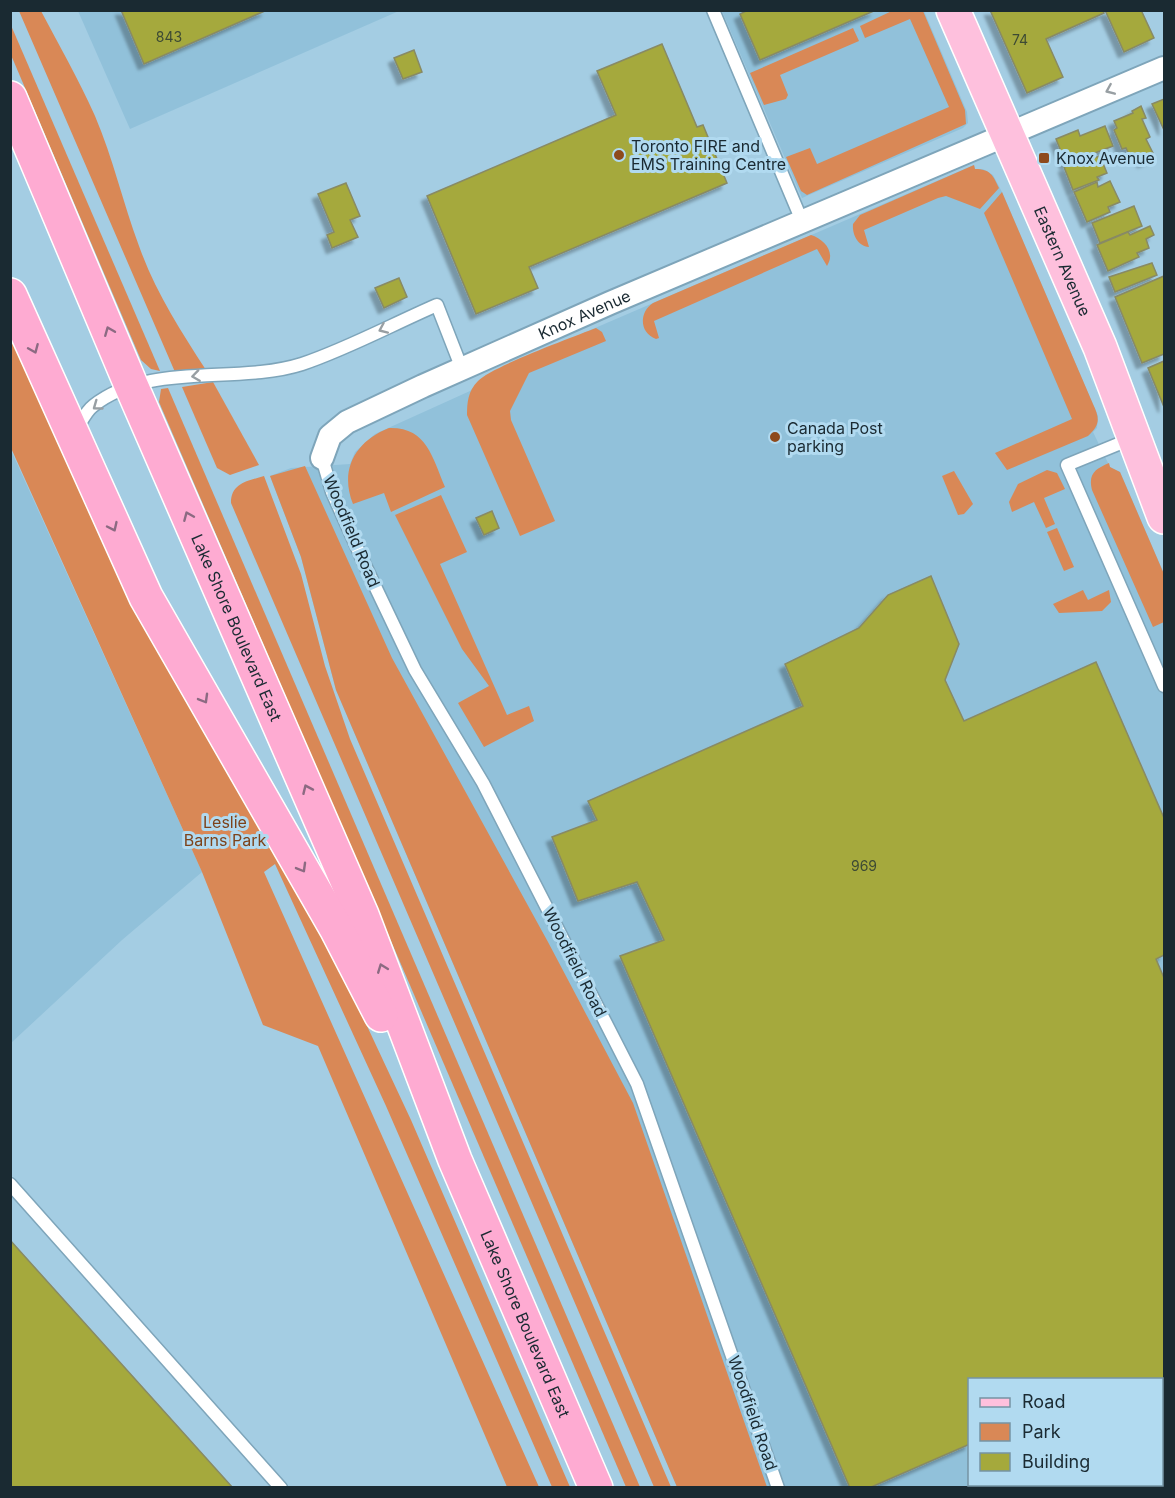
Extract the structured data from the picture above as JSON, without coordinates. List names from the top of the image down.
{
  "streets": {
    "highway": ["Lake Shore Boulevard East"],
    "main road": ["Eastern Avenue"],
    "street": ["Knox Avenue"],
    "lane": ["Woodfield Road"]
  },
  "crossings": [
    ["Eastern Avenue", "Knox Avenue"],
    ["Knox Avenue", "Woodfield Road"]
  ],
  "parks": ["Leslie Barns Park"],
  "places": {
    "other": ["Toronto FIRE and EMS Training Centre", "Canada Post parking"],
    "transit": ["Knox Avenue"]
  },
  "house_numbers": ["843", "74", "969"],
  "legend": ["Road", "Park", "Building"]
}
